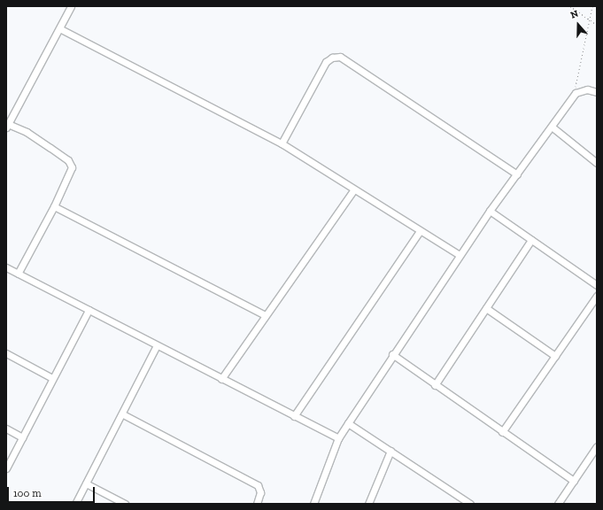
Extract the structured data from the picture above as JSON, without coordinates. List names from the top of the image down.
{
  "scale_bar": "100 m",
  "north": "top"
}
